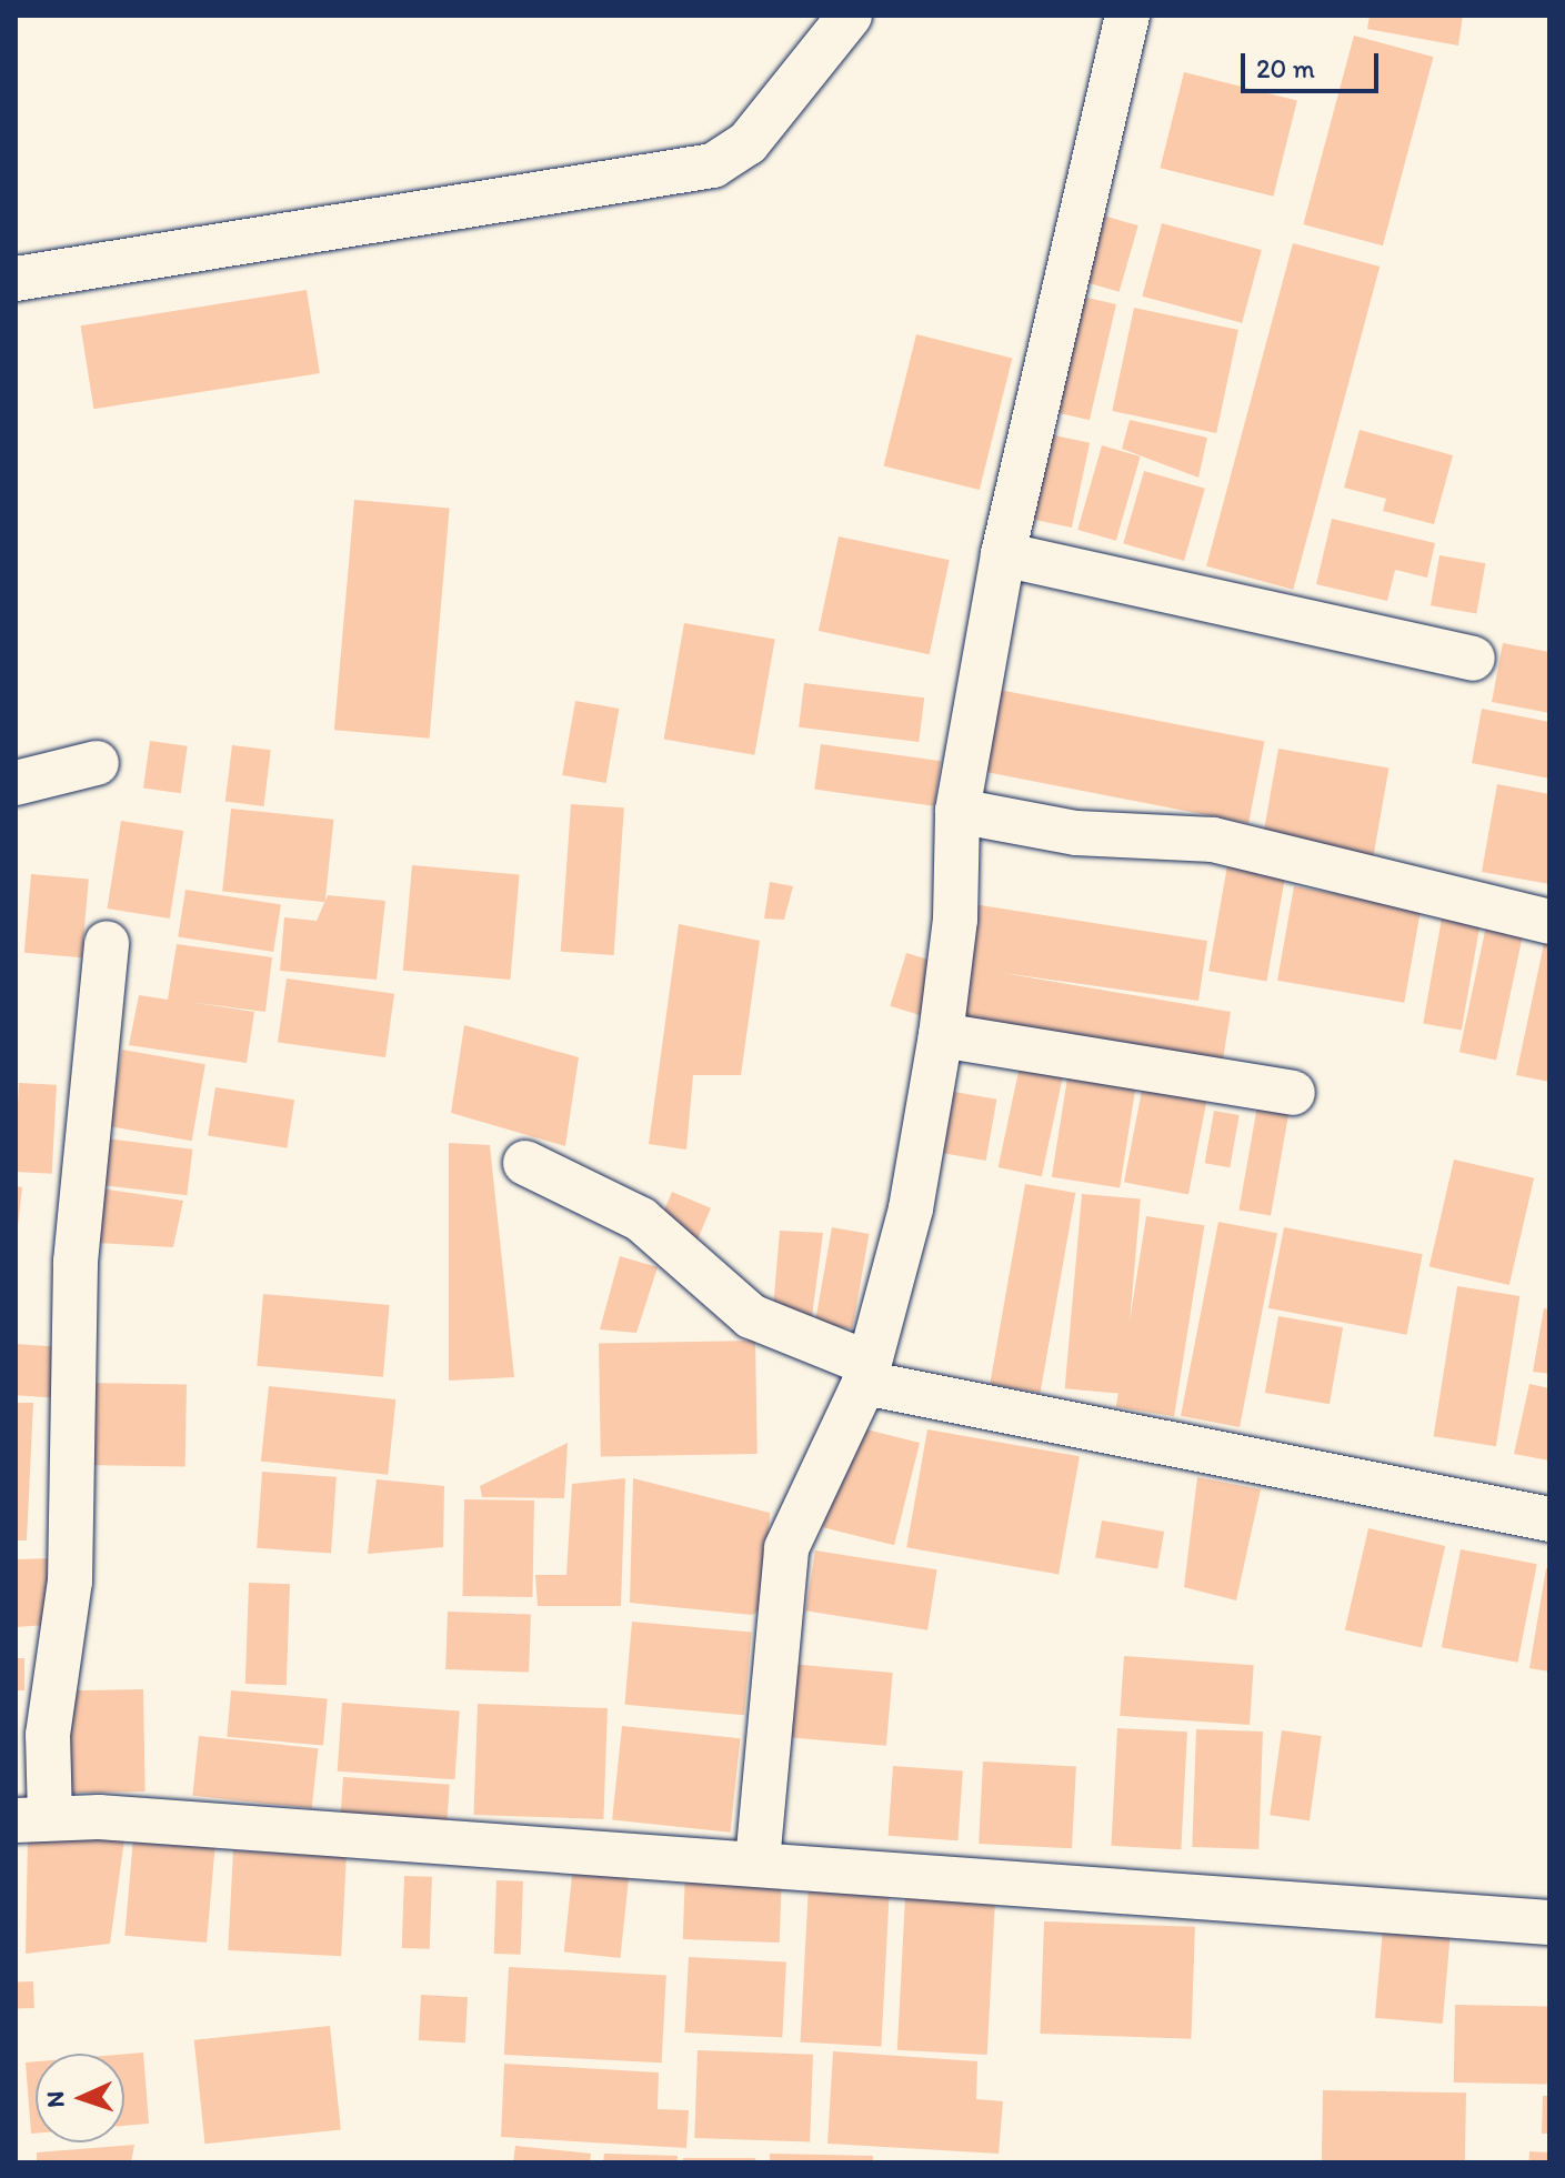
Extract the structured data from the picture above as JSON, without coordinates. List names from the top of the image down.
{
  "scale_bar": "20 m",
  "north": "left"
}
